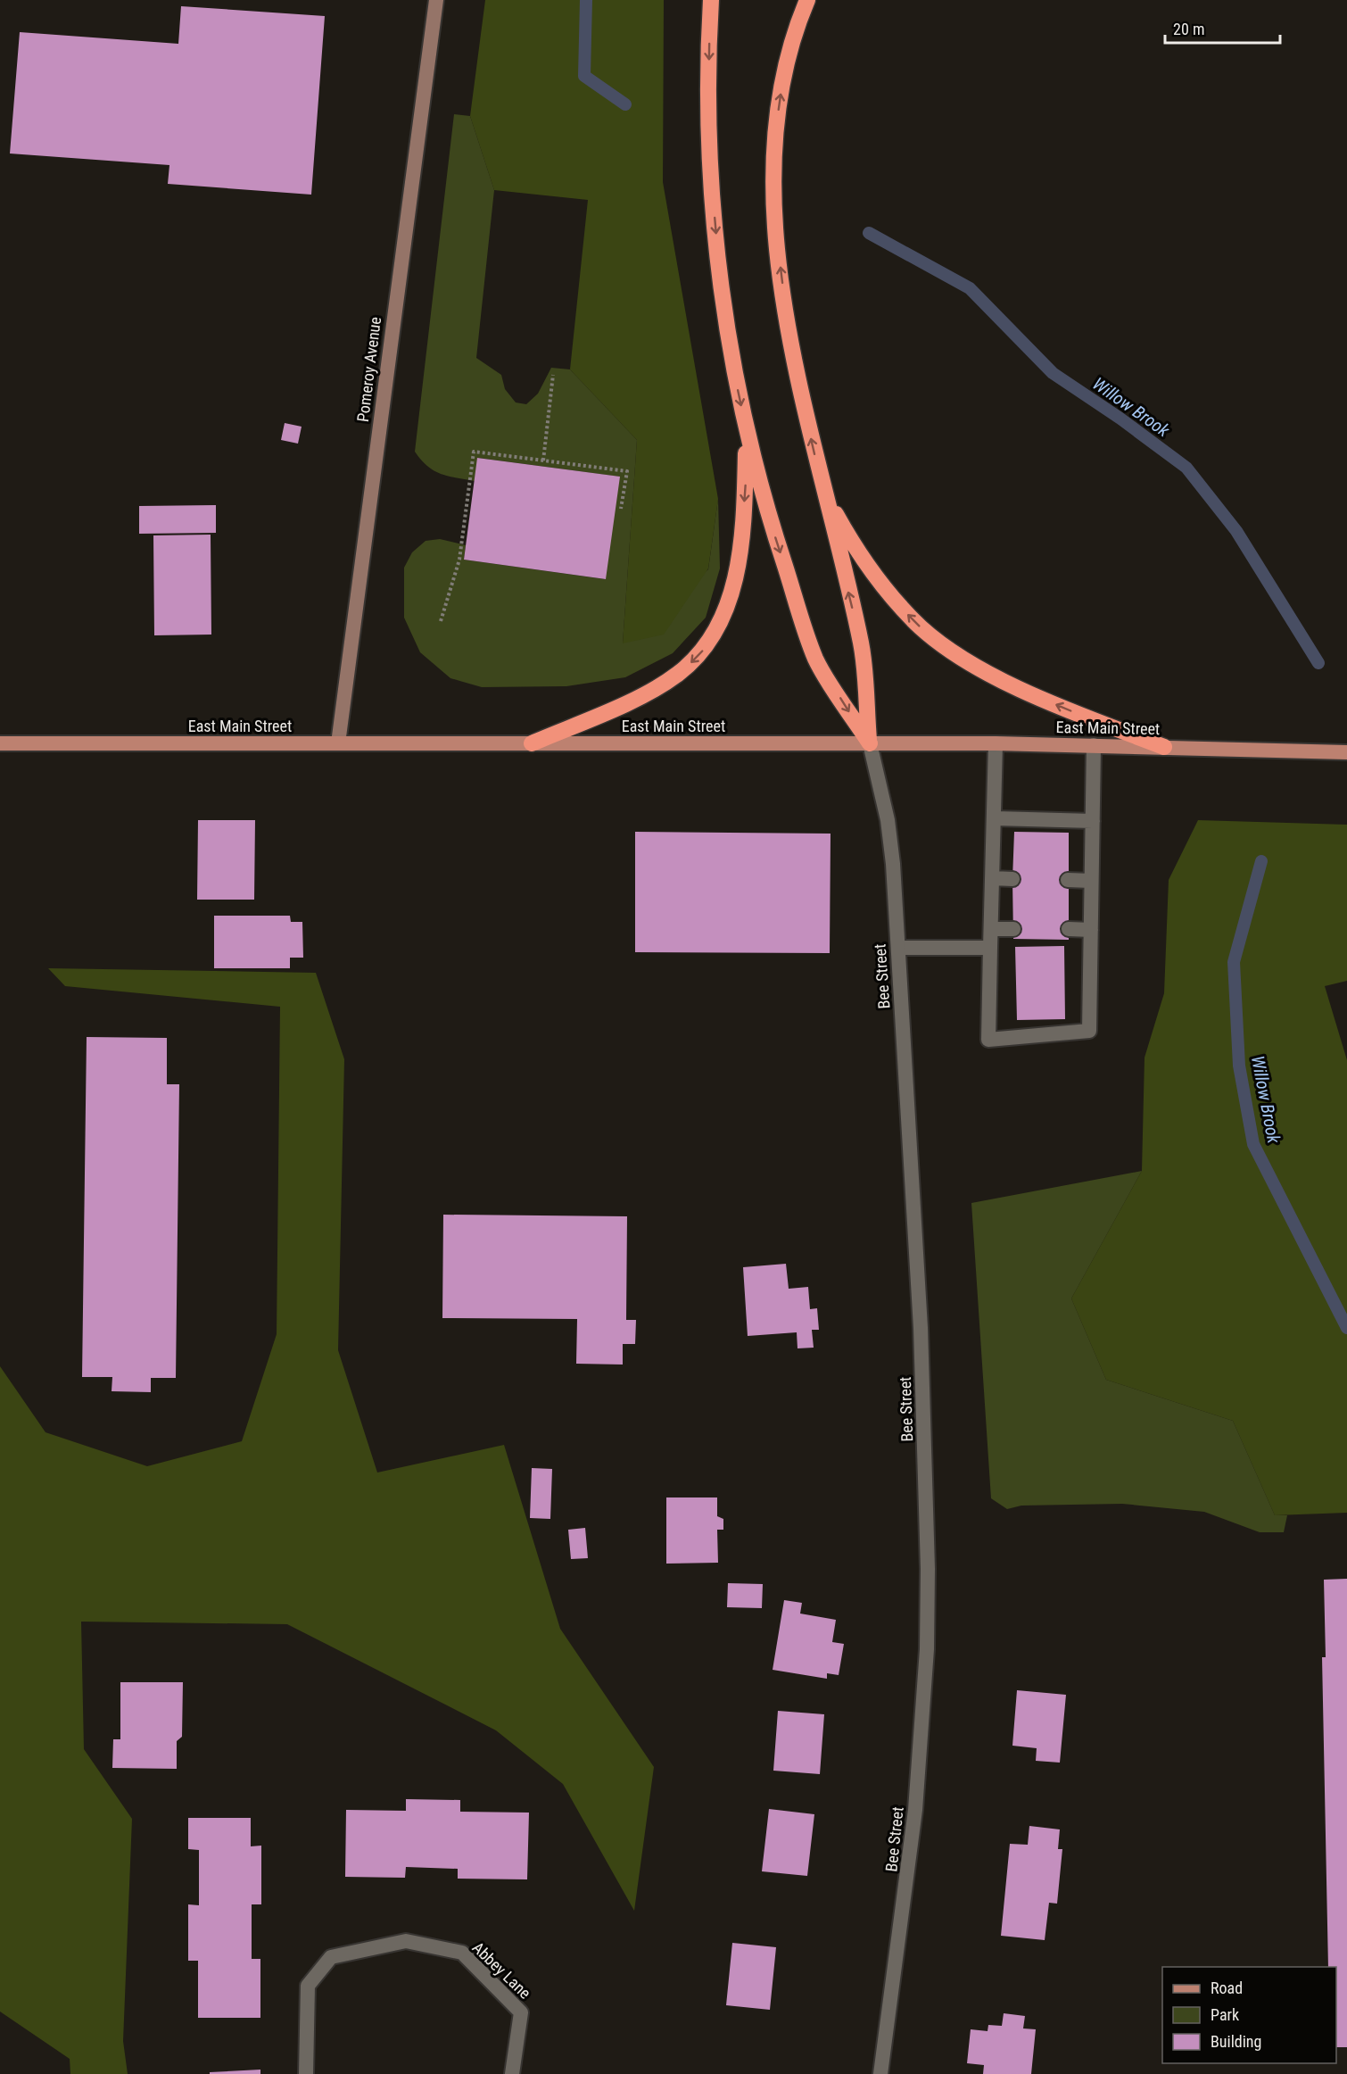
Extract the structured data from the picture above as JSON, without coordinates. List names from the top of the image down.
{
  "streets": {
    "main road": ["Pomeroy Avenue", "East Main Street"],
    "street": ["Bee Street", "Abbey Lane"]
  },
  "crossings": [
    ["Pomeroy Avenue", "East Main Street"],
    ["East Main Street", "Bee Street"]
  ],
  "water": ["Willow Brook"],
  "legend": ["Road", "Park", "Building"],
  "scale_bar": "20 m"
}
